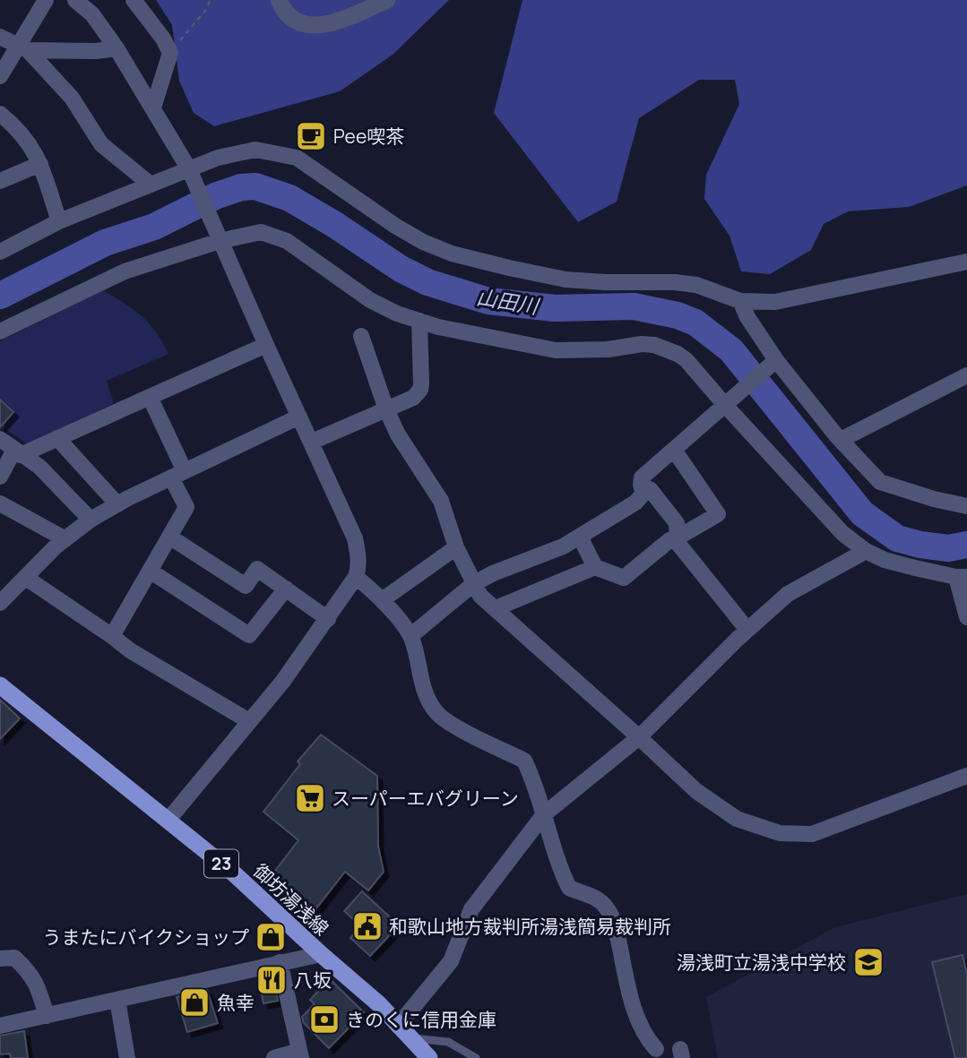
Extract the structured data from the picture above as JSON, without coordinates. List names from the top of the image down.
{
  "streets": {
    "main road": ["23", "御坊湯浅線"]
  },
  "water": ["山田川"],
  "places": {
    "cafe": ["Pee喫茶"],
    "supermarket": ["スーパーエバグリーン"],
    "public building": ["和歌山地方裁判所湯浅簡易裁判所"],
    "shop": ["うまたにバイクショップ", "魚幸"],
    "school or university": ["湯浅町立湯浅中学校"],
    "restaurant": ["八坂"],
    "bank": ["きのくに信用金庫"]
  }
}
